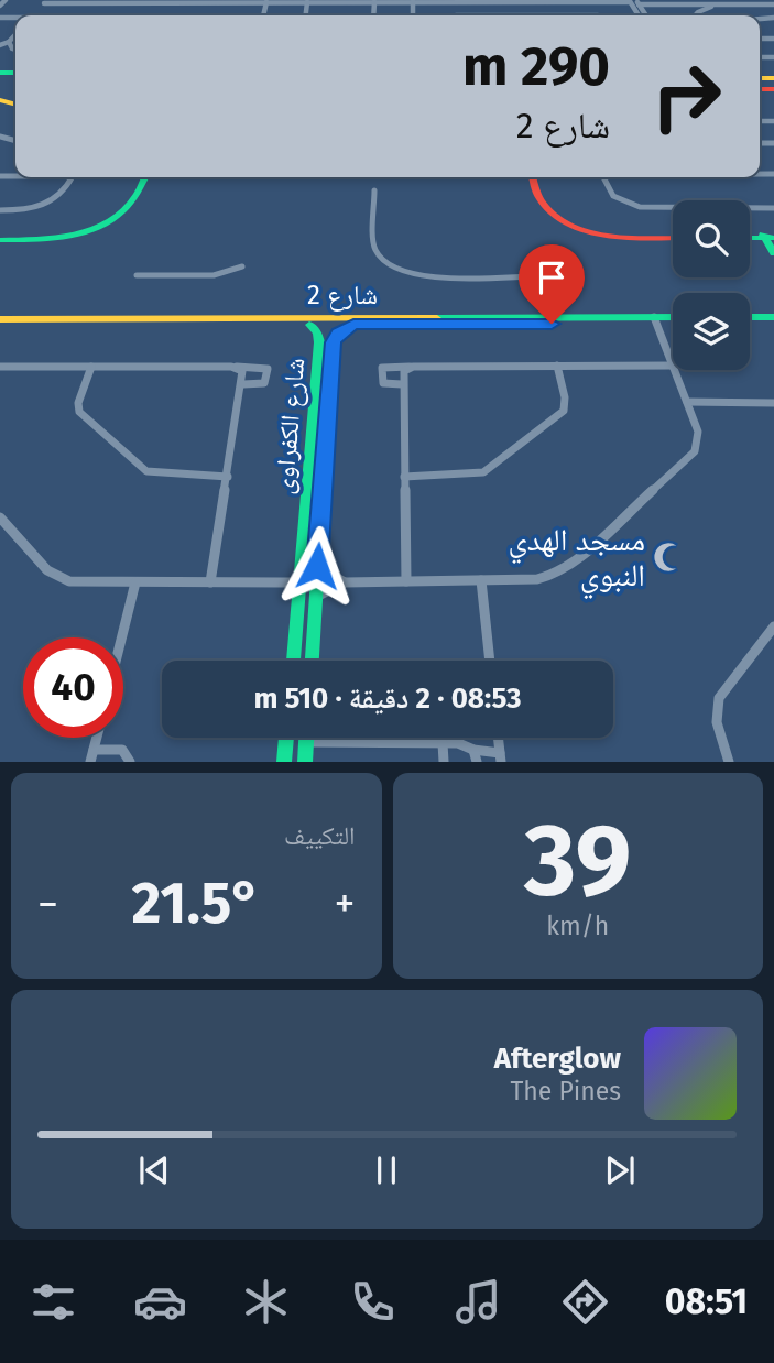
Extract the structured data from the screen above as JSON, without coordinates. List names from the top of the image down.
{
  "streets": {
    "main road": ["شارع 2", "شارع الكفراوى"]
  },
  "crossings": [
    ["شارع 2", "شارع الكفراوى"]
  ],
  "places": {
    "mosque": ["مسجد الهدي النبوي"]
  },
  "page": {
    "turn": ["290 m", "شارع 2"],
    "limit": "40",
    "trip": "08:53 · 2 دقيقة · 510 m",
    "tile": [
      ["39", "km/h"],
      "التكييف"
    ],
    "heat": ["−", "21.5°", "+"],
    "song": ["Afterglow", "The Pines"],
    "tabs": "08:51"
  }
}
